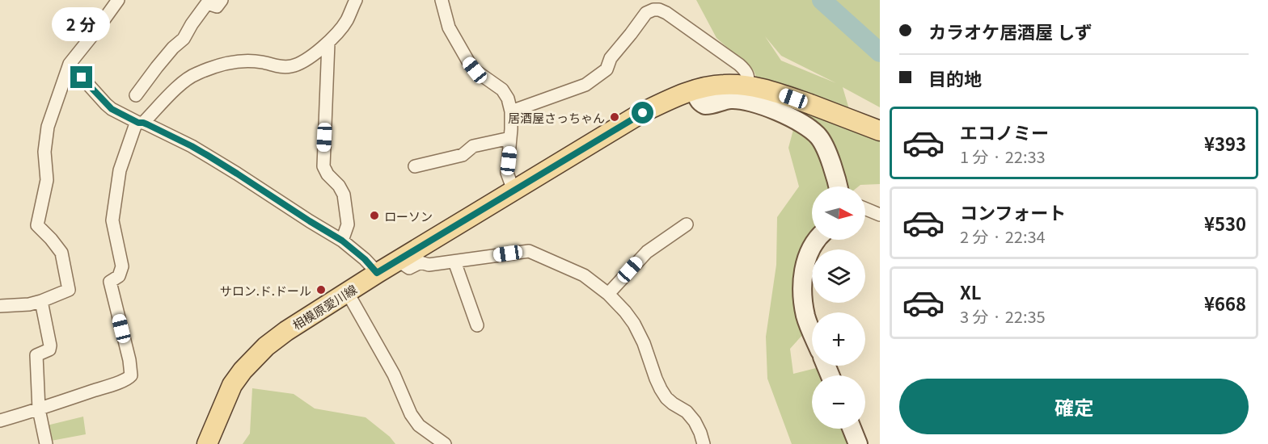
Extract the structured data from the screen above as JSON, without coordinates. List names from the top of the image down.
{
  "streets": {
    "main road": ["相模原愛川線"]
  },
  "places": ["居酒屋さっちゃん", "ローソン", "サロン.ド.ドール"],
  "north": "right",
  "page": {
    "banner": ["カラオケ居酒屋 しず", "目的地"],
    "bubble": "2 分",
    "list": [
      {
        "name": "エコノミー",
        "note": "1 分 · 22:33",
        "value": "¥393"
      },
      {
        "name": "コンフォート",
        "note": "2 分 · 22:34",
        "value": "¥530"
      },
      {
        "name": "XL",
        "note": "3 分 · 22:35",
        "value": "¥668"
      }
    ],
    "map_buttons": ["+", "−"],
    "buttons": "確定"
  }
}
